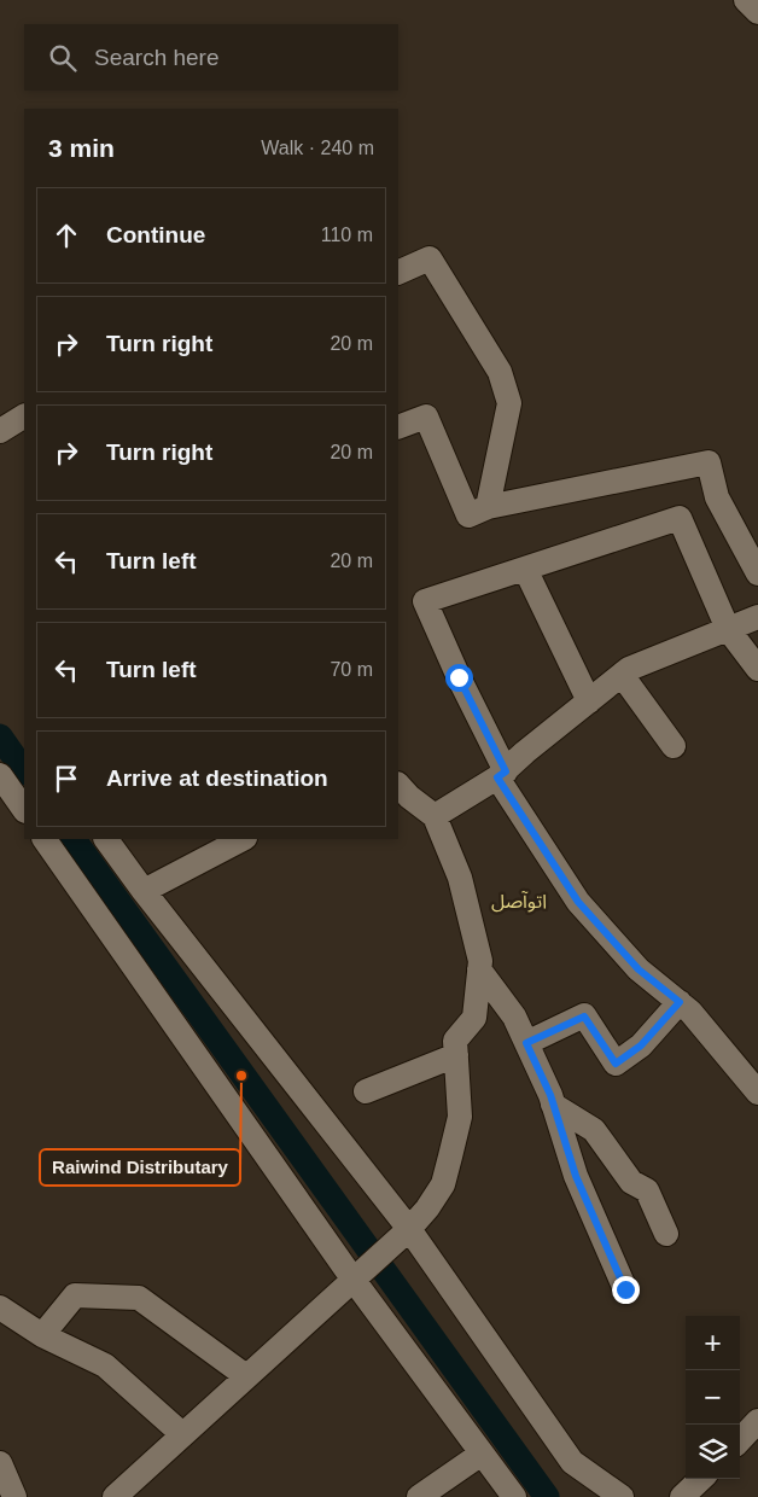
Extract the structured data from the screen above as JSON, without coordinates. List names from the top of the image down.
{
  "districts": ["اتوآصل"],
  "places": ["Raiwind Distributary"],
  "page": {
    "search": "Search here",
    "heading": ["3 min", "Walk · 240 m"],
    "list": [
      ["Continue", "110 m"],
      ["Turn right", "20 m"],
      ["Turn right", "20 m"],
      ["Turn left", "20 m"],
      ["Turn left", "70 m"],
      "Arrive at destination"
    ],
    "map_buttons": ["+", "−"]
  }
}
